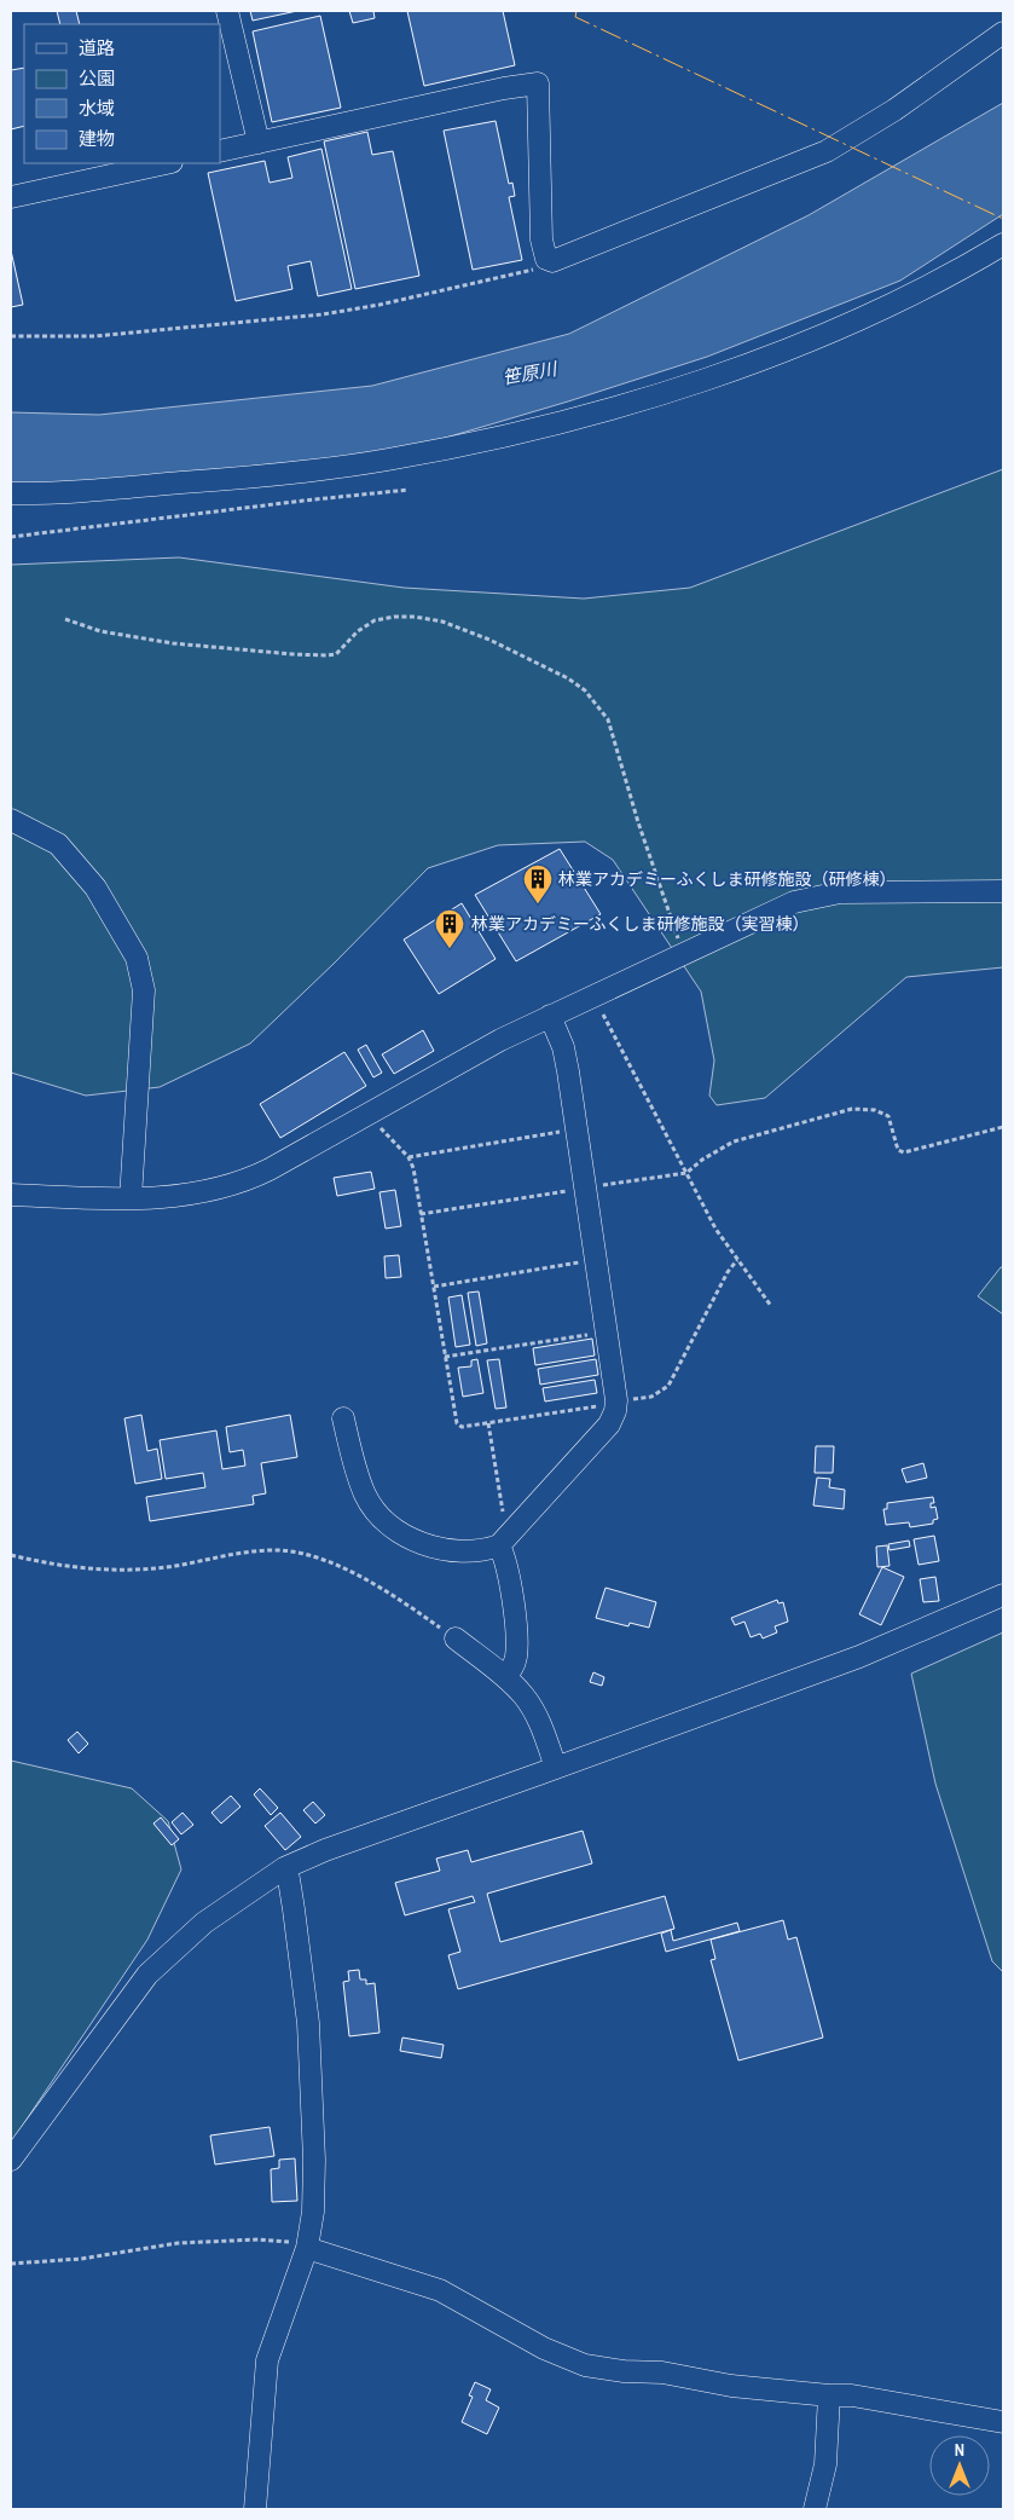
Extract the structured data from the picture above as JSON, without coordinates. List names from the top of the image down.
{
  "water": ["笹原川"],
  "places": {
    "building": ["林業アカデミーふくしま研修施設（研修棟）", "林業アカデミーふくしま研修施設（実習棟）"]
  },
  "legend": [
    "道路",
    "公園",
    "水域",
    "建物"
  ],
  "north": "top"
}
